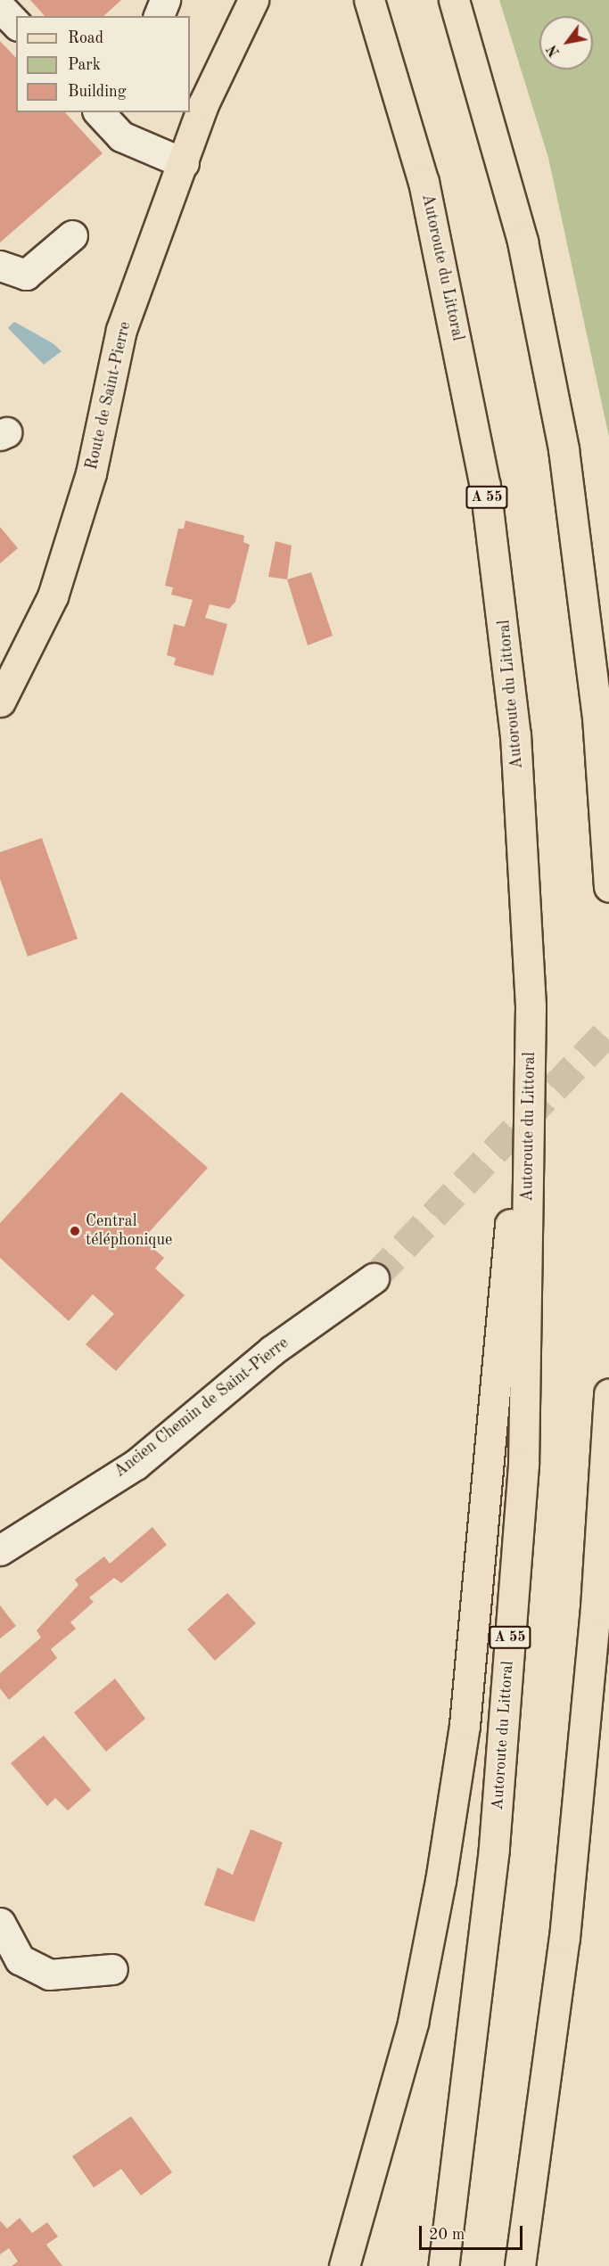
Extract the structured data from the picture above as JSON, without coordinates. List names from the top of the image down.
{
  "streets": {
    "main road": ["Autoroute du Littoral", "Route de Saint-Pierre", "A 55"],
    "street": ["Ancien Chemin de Saint-Pierre"]
  },
  "places": ["Central téléphonique"],
  "legend": ["Road", "Park", "Building"],
  "scale_bar": "20 m",
  "north": "bottom left"
}
